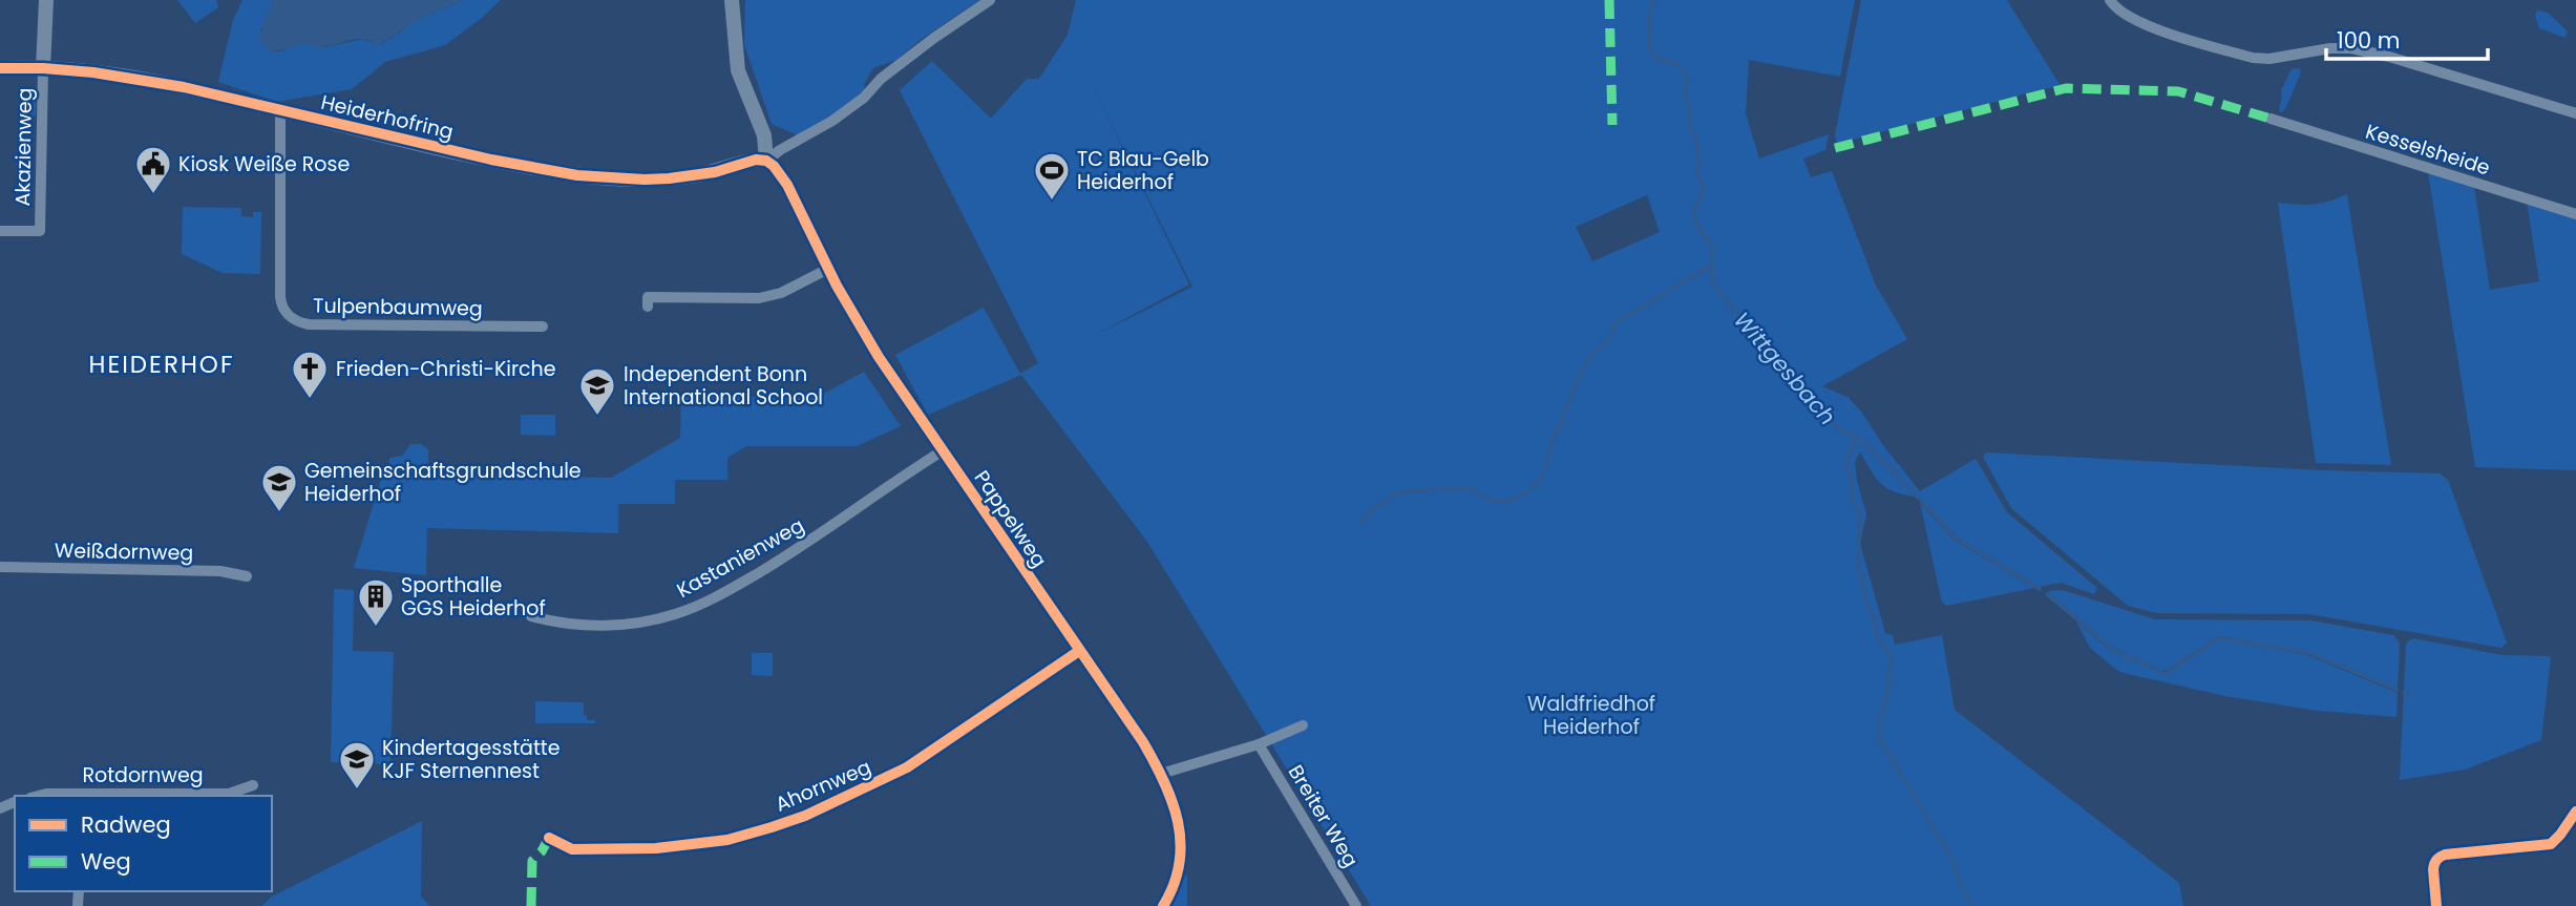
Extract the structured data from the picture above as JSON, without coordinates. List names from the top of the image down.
{
  "streets": {
    "street": [
      "Heiderhofring",
      "Akazienweg",
      "Kesselsheide",
      "Tulpenbaumweg",
      "Pappelweg",
      "Weißdornweg",
      "Kastanienweg",
      "Rotdornweg",
      "Ahornweg",
      "Breiter Weg"
    ]
  },
  "crossings": [
    ["Heiderhofring", "Akazienweg"],
    ["Heiderhofring", "Tulpenbaumweg"],
    ["Heiderhofring", "Pappelweg"],
    ["Pappelweg", "Kastanienweg"],
    ["Pappelweg", "Ahornweg"]
  ],
  "districts": ["HEIDERHOF"],
  "water": ["Wittgesbach"],
  "parks": ["Waldfriedhof Heiderhof"],
  "places": {
    "public building": ["Kiosk Weiße Rose"],
    "sports": ["TC Blau-Gelb Heiderhof"],
    "church": ["Frieden-Christi-Kirche"],
    "school or university": ["Independent Bonn International School", "Gemeinschaftsgrundschule Heiderhof", "Kindertagesstätte KJF Sternennest"],
    "building": ["Sporthalle GGS Heiderhof"]
  },
  "legend": ["Radweg", "Weg"],
  "scale_bar": "100 m"
}
